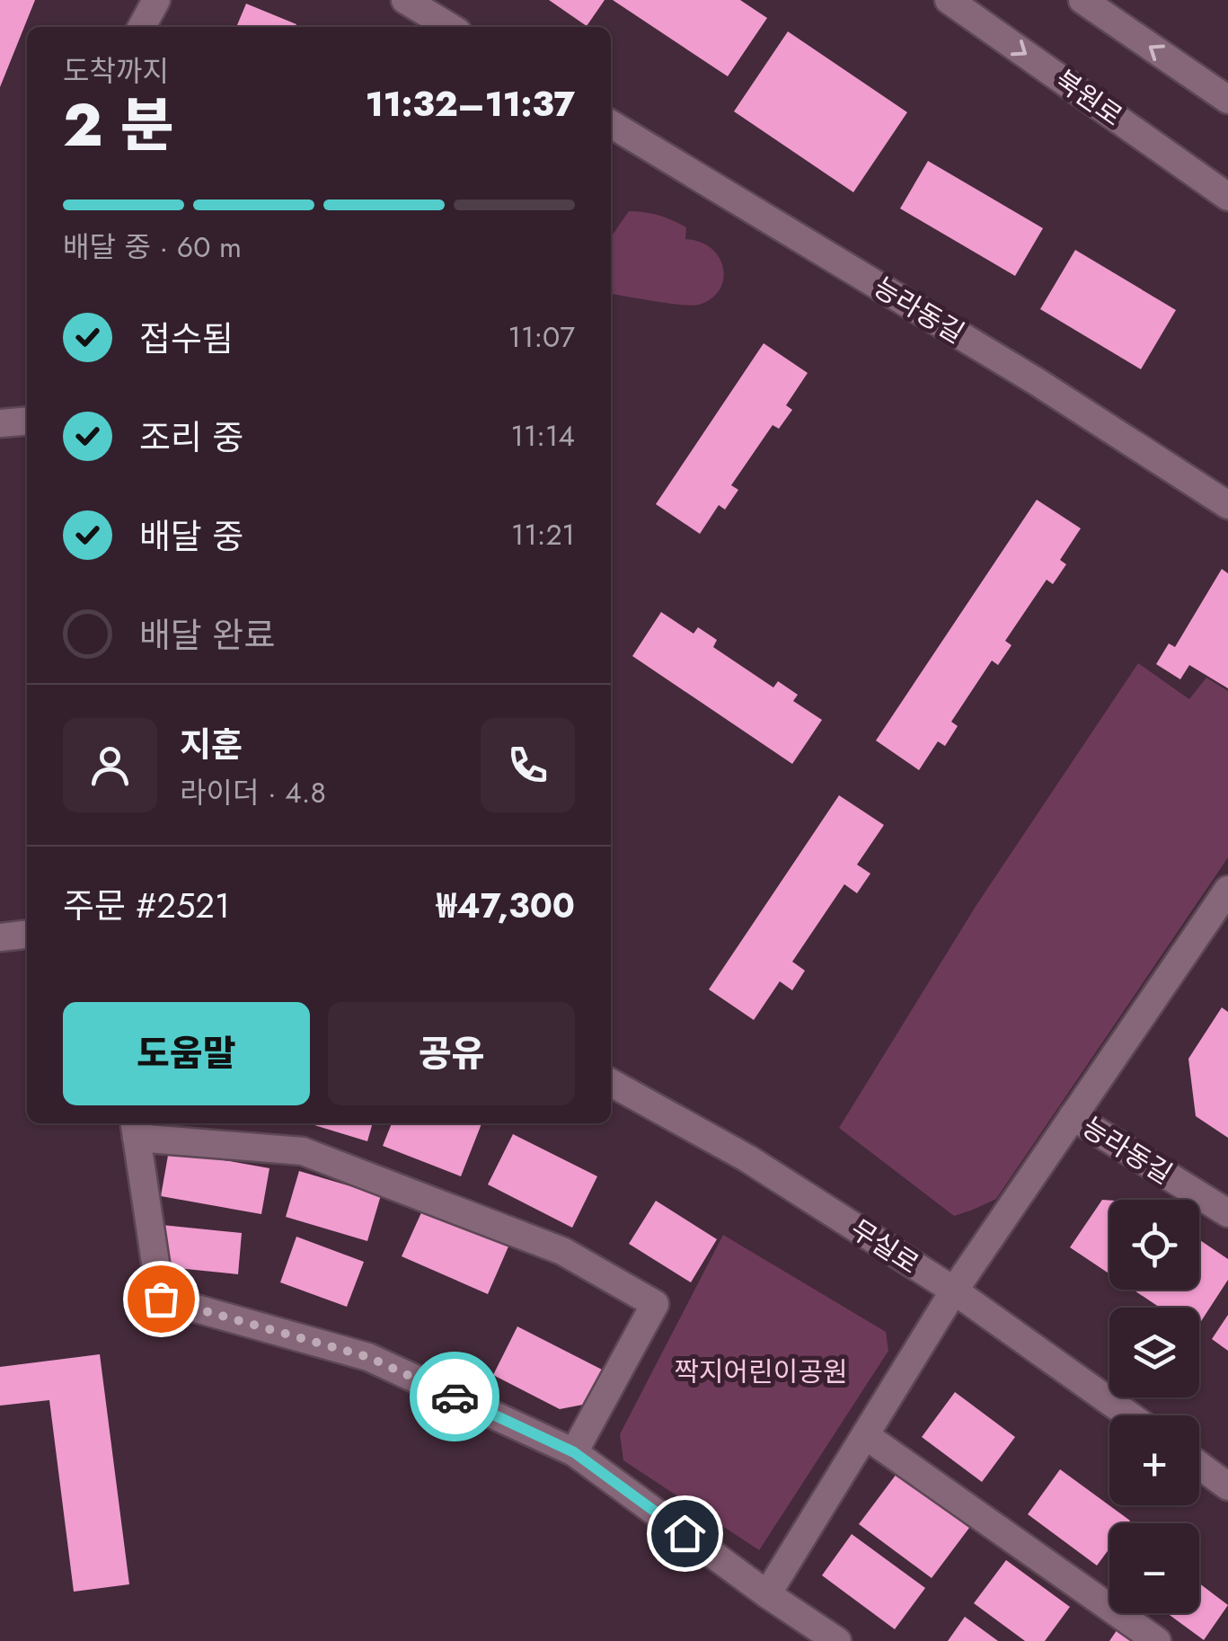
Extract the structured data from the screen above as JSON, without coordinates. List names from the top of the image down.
{
  "streets": {
    "street": ["북원로", "능라동길", "무실로"]
  },
  "parks": ["짝지어린이공원"],
  "page": {
    "heading": ["2 분", "도착까지", "11:32–11:37"],
    "panel": [
      "지훈",
      "라이더 · 4.8",
      "주문 #2521",
      "₩47,300"
    ],
    "bar": "배달 중 · 60 m",
    "list": [
      ["접수됨", "11:07"],
      ["조리 중", "11:14"],
      ["배달 중", "11:21"],
      "배달 완료"
    ],
    "buttons": ["도움말", "공유"],
    "map_buttons": ["+", "−"]
  }
}
